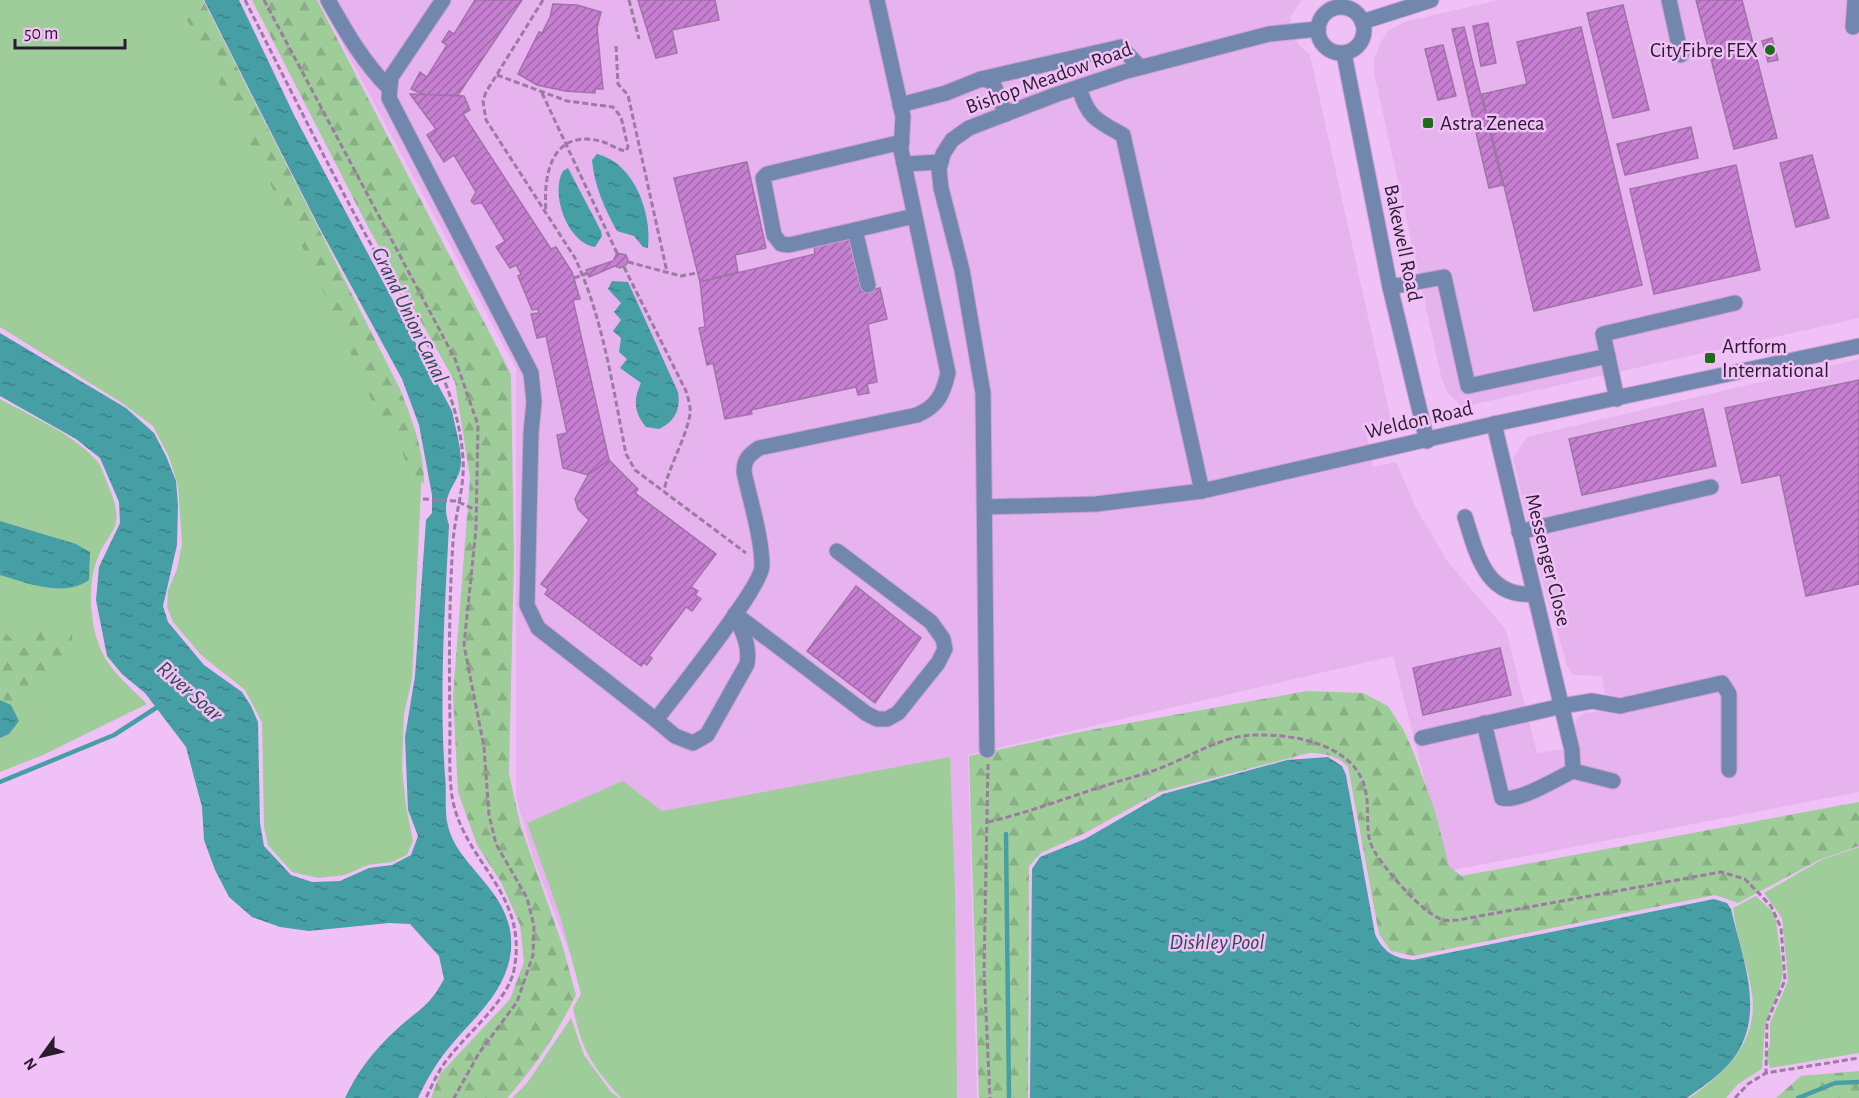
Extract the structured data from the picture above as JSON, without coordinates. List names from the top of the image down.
{
  "streets": {
    "street": [
      "Bishop Meadow Road",
      "Bakewell Road",
      "Weldon Road",
      "Messenger Close"
    ]
  },
  "crossings": [
    ["Bishop Meadow Road", "Bakewell Road"],
    ["Bakewell Road", "Weldon Road"],
    ["Weldon Road", "Messenger Close"]
  ],
  "water": ["Grand Union Canal", "River Soar", "Dishley Pool"],
  "places": {
    "other": ["CityFibre FEX"],
    "transit": ["Astra Zeneca", "Artform International"]
  },
  "scale_bar": "50 m",
  "north": "bottom left"
}
